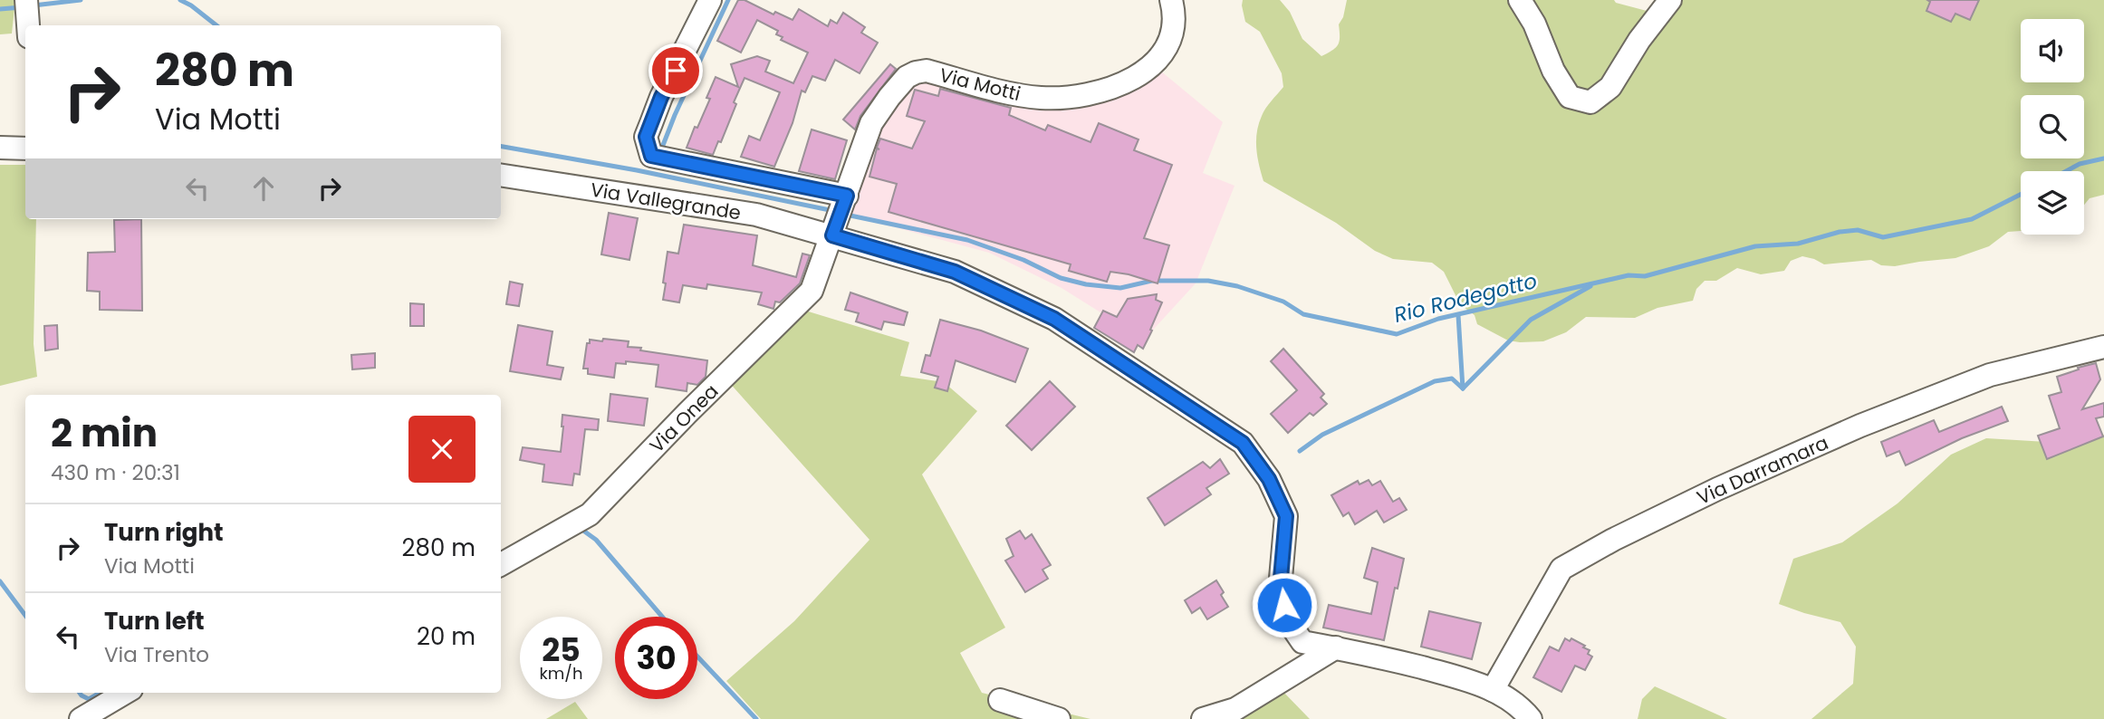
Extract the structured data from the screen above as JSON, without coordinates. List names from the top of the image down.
{
  "streets": {
    "street": [
      "Via Motti",
      "Via Vallegrande",
      "Via Onea",
      "Via Darramara"
    ]
  },
  "crossings": [
    ["Via Motti", "Via Vallegrande"],
    ["Via Motti", "Via Onea"],
    ["Via Vallegrande", "Via Onea"]
  ],
  "water": ["Rio Rodegotto"],
  "page": {
    "turn": ["280 m", "Via Motti"],
    "heading": ["2 min", "430 m · 20:31"],
    "list": [
      {
        "name": "Turn right",
        "note": "Via Motti",
        "value": "280 m"
      },
      {
        "name": "Turn left",
        "note": "Via Trento",
        "value": "20 m"
      }
    ],
    "speed": "25 km/h",
    "limit": "30"
  }
}
